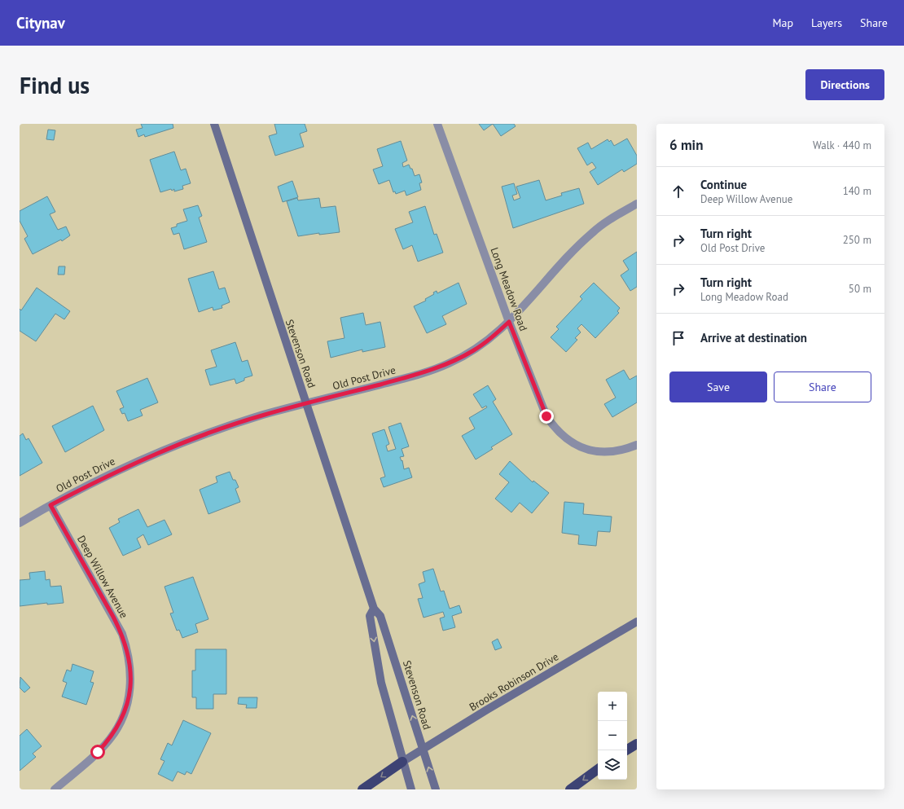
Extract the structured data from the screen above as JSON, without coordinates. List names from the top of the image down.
{
  "streets": {
    "main road": ["Stevenson Road", "Brooks Robinson Drive"],
    "street": ["Long Meadow Road", "Old Post Drive", "Deep Willow Avenue"]
  },
  "crossings": [
    ["Long Meadow Road", "Old Post Drive"],
    ["Stevenson Road", "Old Post Drive"],
    ["Stevenson Road", "Brooks Robinson Drive"],
    ["Old Post Drive", "Deep Willow Avenue"]
  ],
  "page": {
    "header": "Citynav",
    "nav": ["Map", "Layers", "Share"],
    "buttons": [
      "Directions",
      ["Save", "Share"]
    ],
    "title": "Find us",
    "heading": ["6 min", "Walk · 440 m"],
    "list": [
      ["Continue", "Deep Willow Avenue", "140 m"],
      ["Turn right", "Old Post Drive", "250 m"],
      ["Turn right", "Long Meadow Road", "50 m"],
      "Arrive at destination"
    ],
    "map_buttons": ["+", "−"]
  }
}
